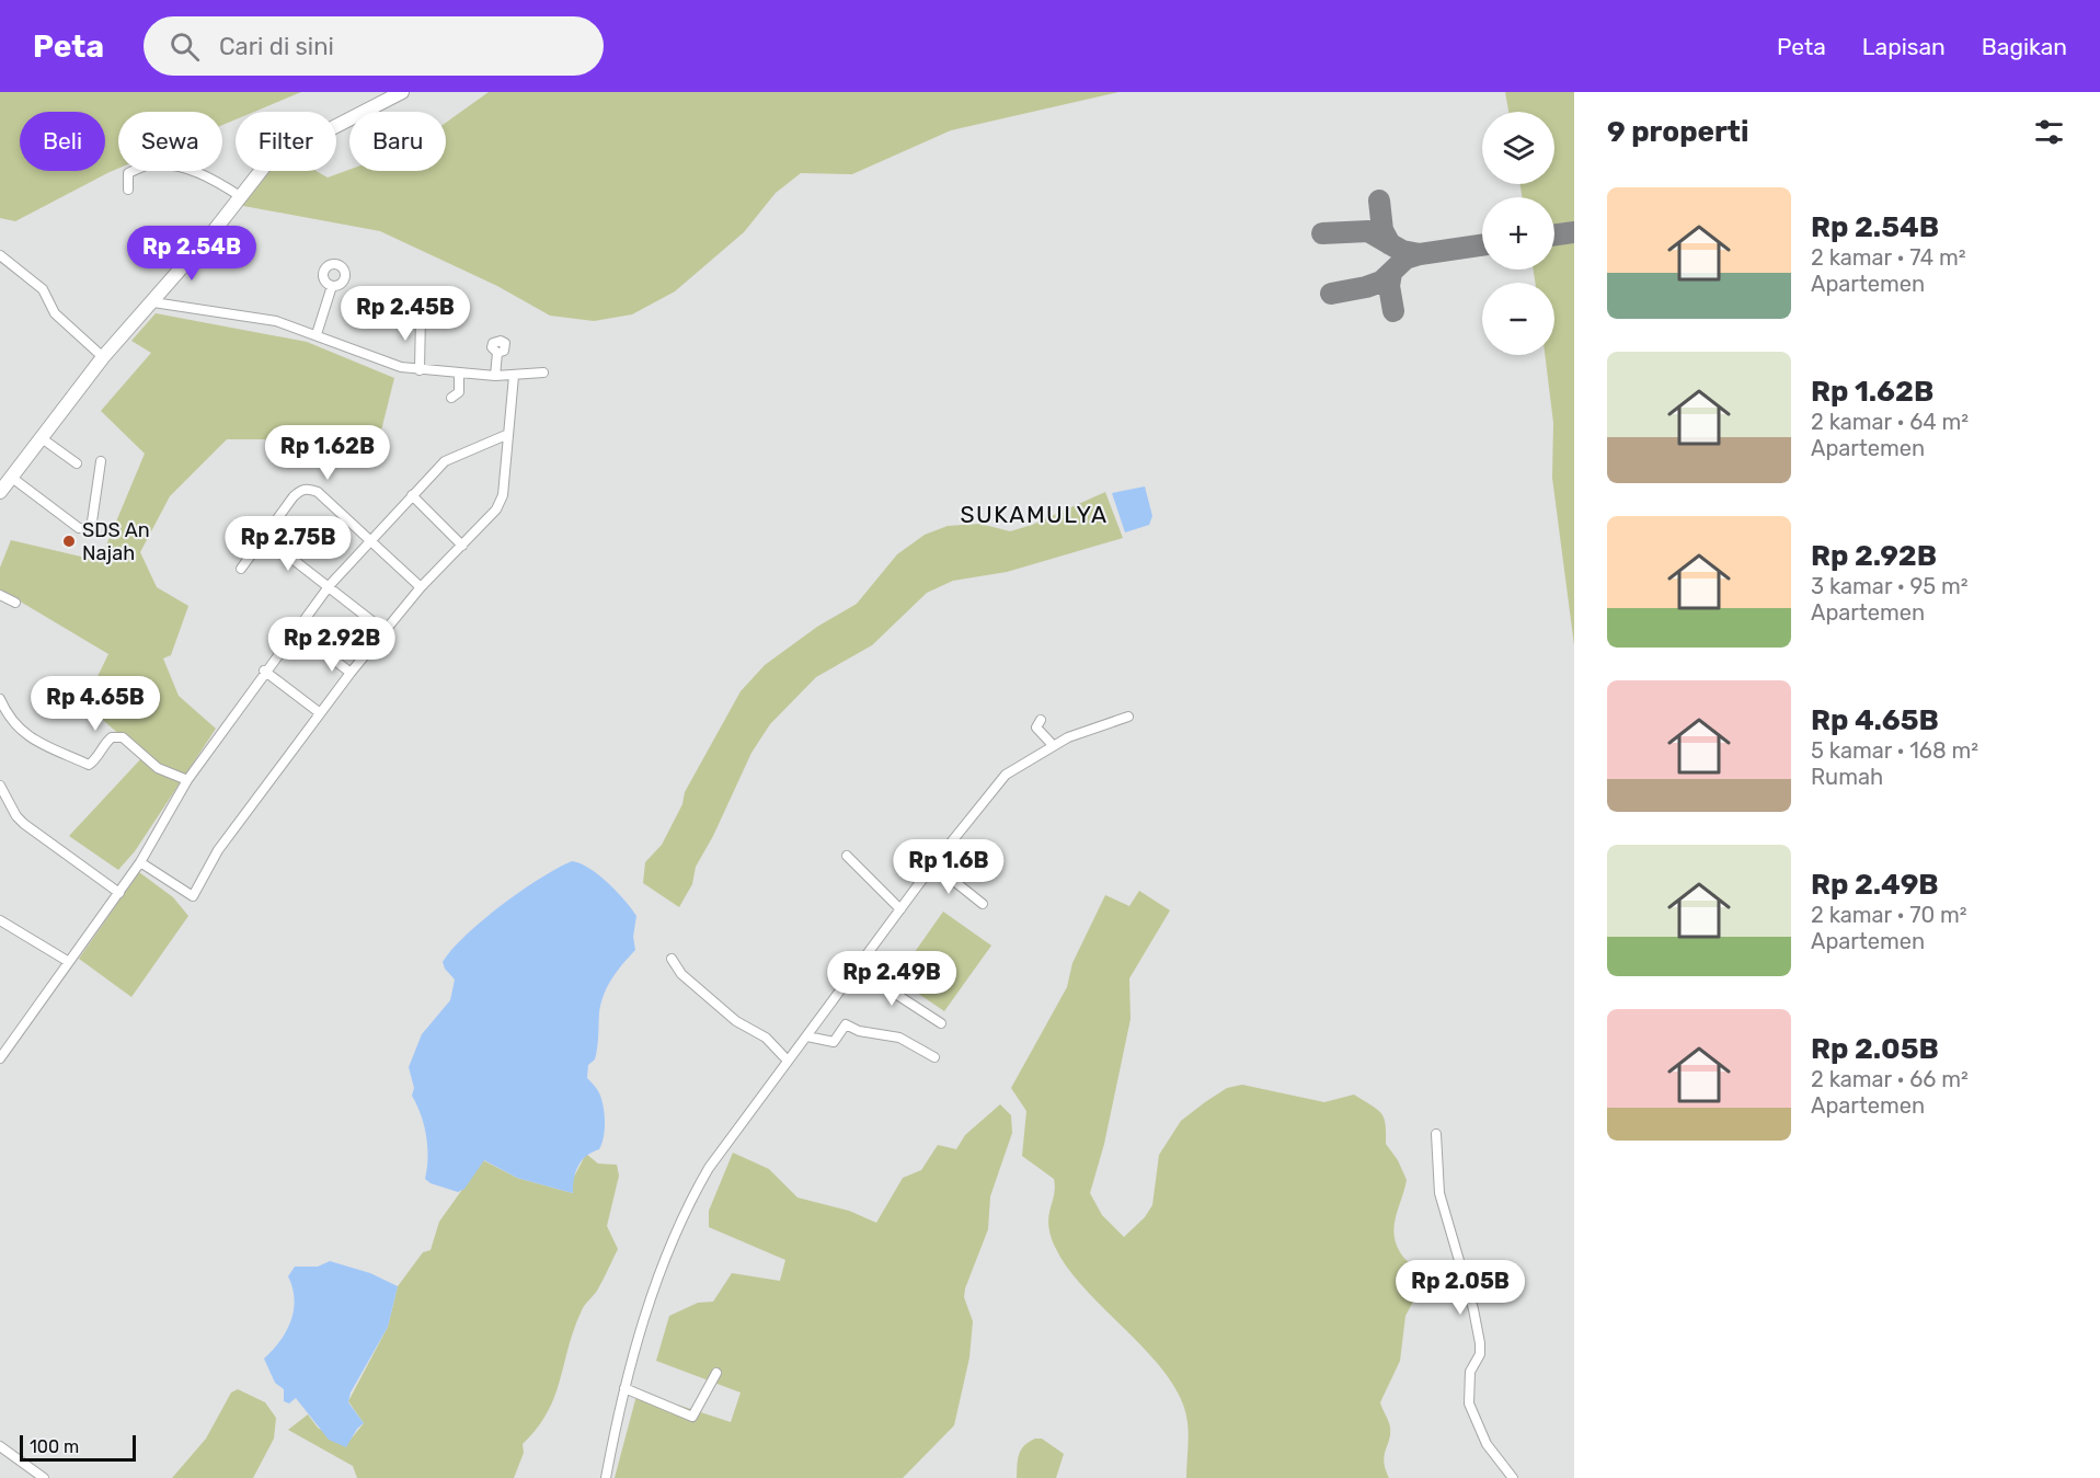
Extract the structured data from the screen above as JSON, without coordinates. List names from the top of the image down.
{
  "districts": ["SUKAMULYA"],
  "places": ["SDS An Najah"],
  "scale_bar": "100 m",
  "page": {
    "header": "Peta",
    "search": "Cari di sini",
    "nav": ["Peta", "Lapisan", "Bagikan"],
    "heading": "9 properti",
    "map_buttons": ["+", "−"],
    "chip": [
      "Beli",
      "Sewa",
      "Filter",
      "Baru"
    ],
    "list": [
      {
        "name": "Rp 2.54B",
        "note": "2 kamar · 74 m² · Apartemen"
      },
      {
        "name": "Rp 1.62B",
        "note": "2 kamar · 64 m² · Apartemen"
      },
      {
        "name": "Rp 2.92B",
        "note": "3 kamar · 95 m² · Apartemen"
      },
      {
        "name": "Rp 4.65B",
        "note": "5 kamar · 168 m² · Rumah"
      },
      {
        "name": "Rp 2.49B",
        "note": "2 kamar · 70 m² · Apartemen"
      },
      {
        "name": "Rp 2.05B",
        "note": "2 kamar · 66 m² · Apartemen"
      }
    ],
    "price": [
      "Rp 2.54B",
      "Rp 2.45B",
      "Rp 1.62B",
      "Rp 2.75B",
      "Rp 2.92B",
      "Rp 4.65B",
      "Rp 1.6B",
      "Rp 2.49B",
      "Rp 2.05B"
    ],
    "scale": "100 m"
  }
}
